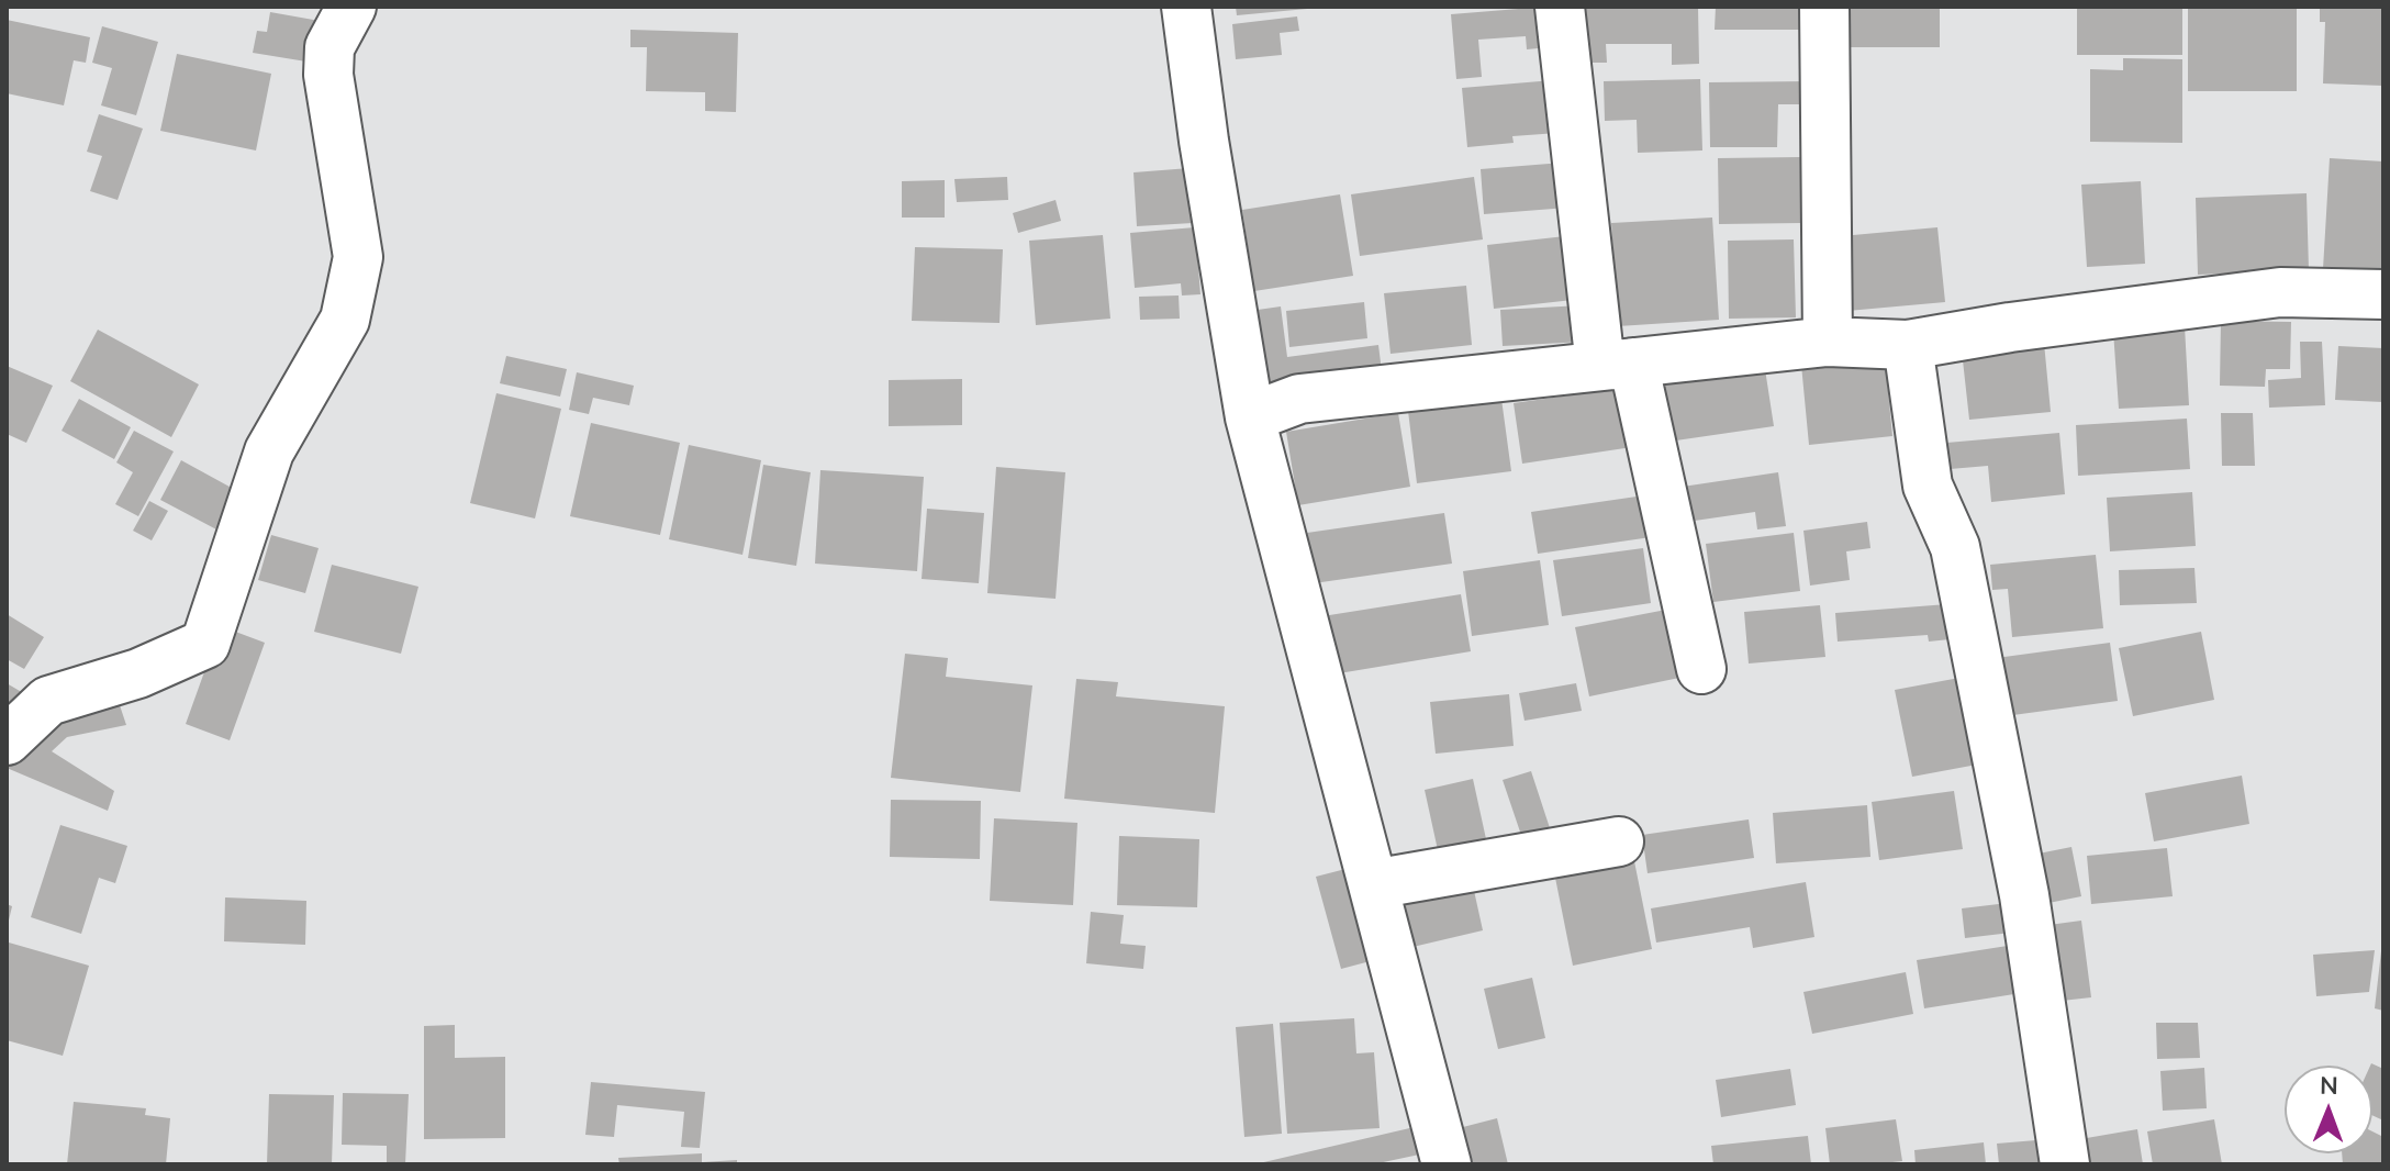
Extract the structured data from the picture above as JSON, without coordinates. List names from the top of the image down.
{
  "north": "top"
}
